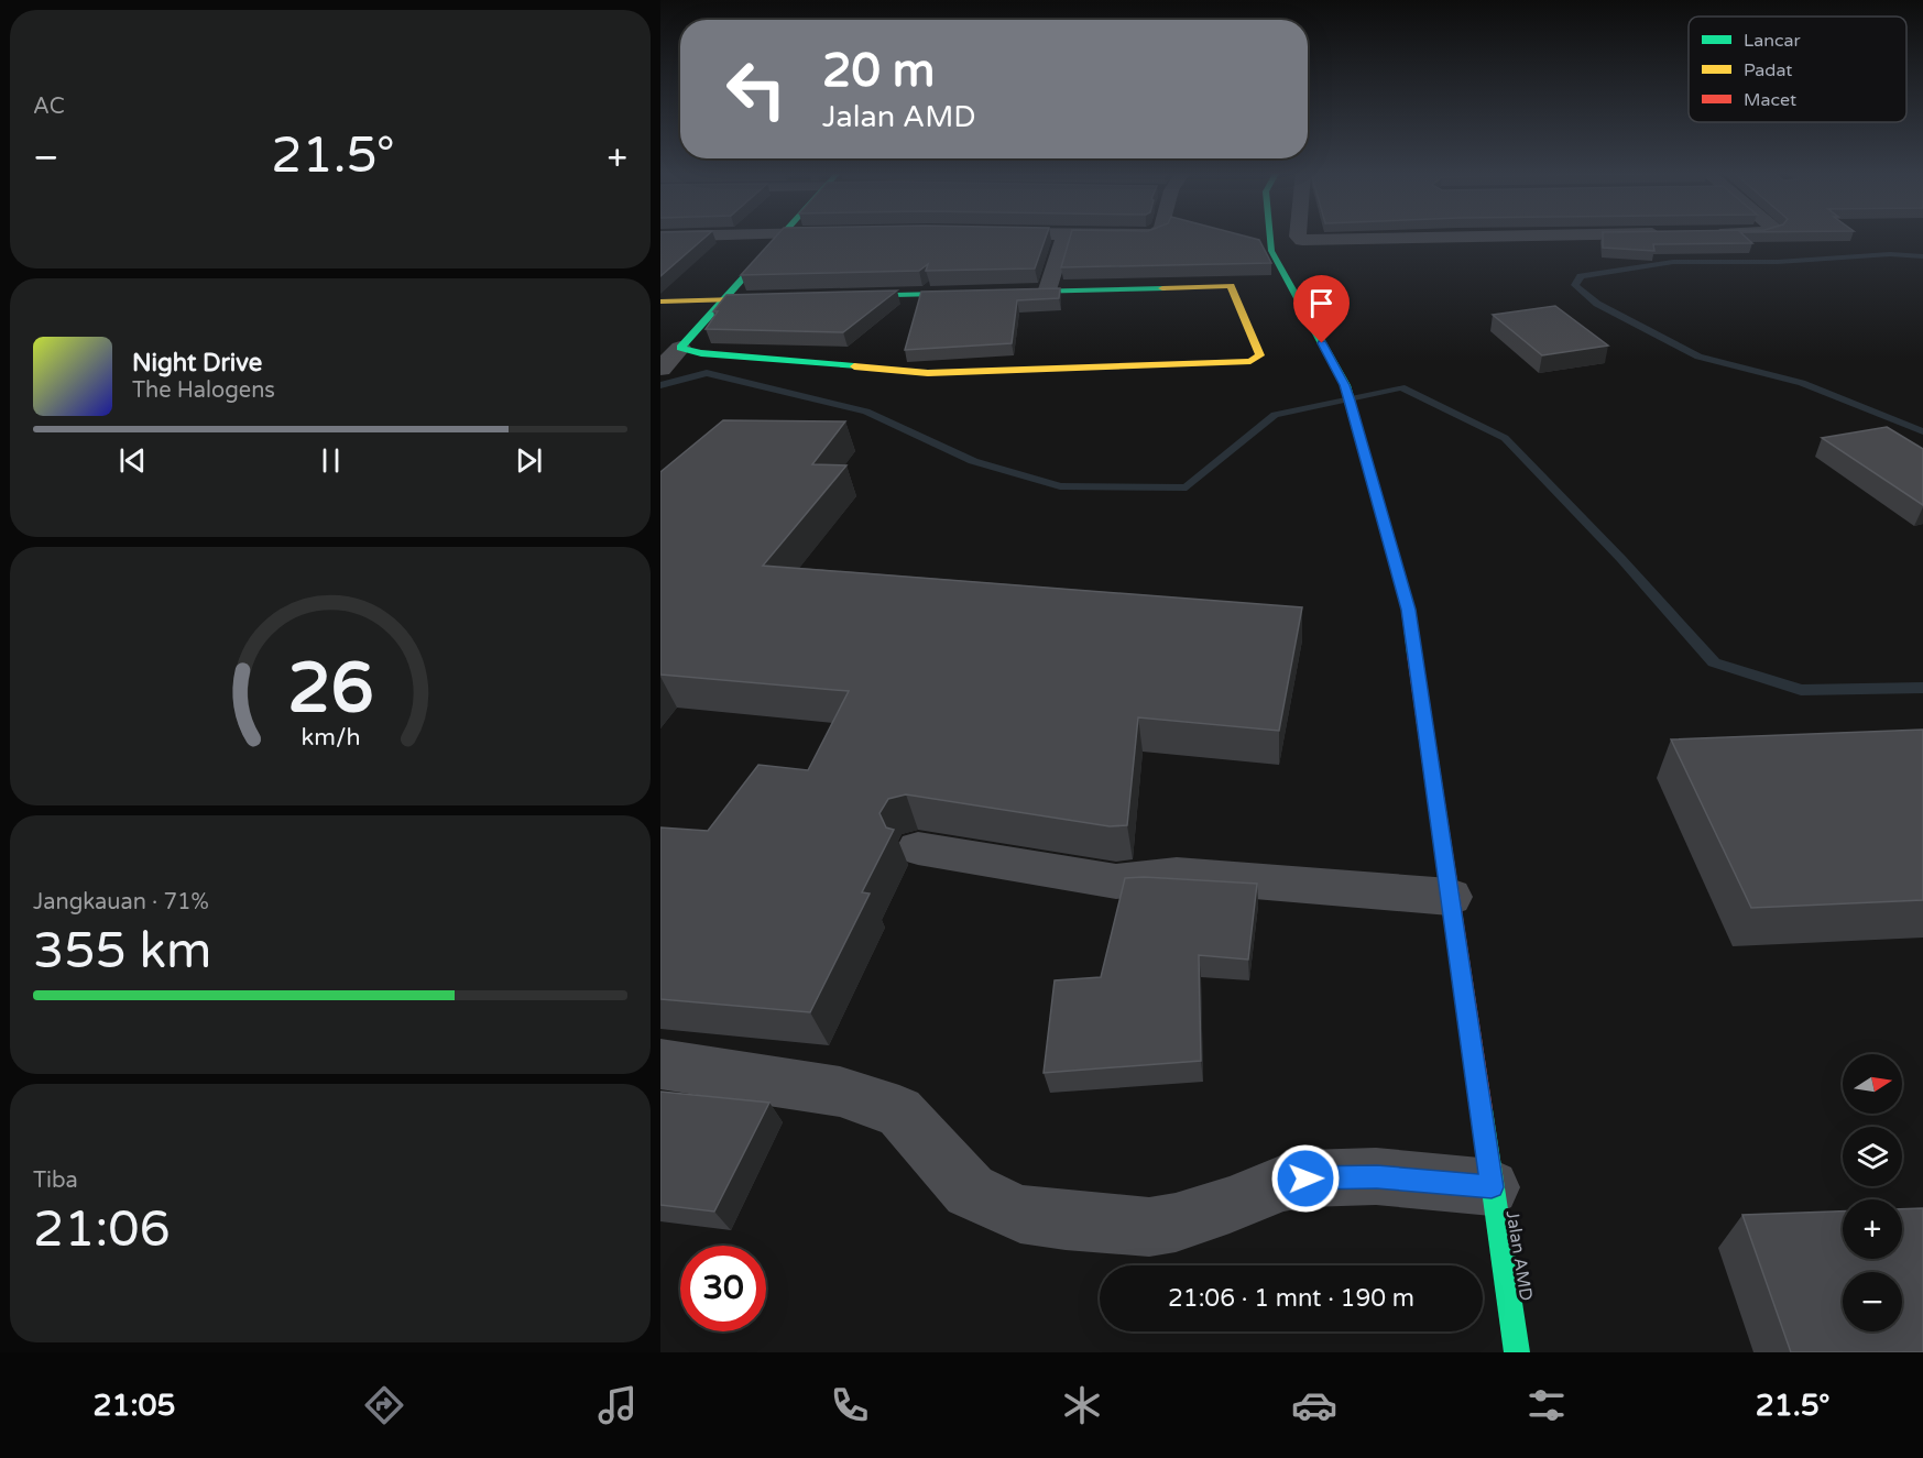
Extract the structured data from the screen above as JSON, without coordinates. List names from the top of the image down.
{
  "streets": {
    "street": ["Jalan AMD"]
  },
  "legend": ["Lancar", "Padat", "Macet"],
  "north": "right",
  "page": {
    "tile": [
      "AC",
      ["Jangkauan · 71%", "355 km"],
      ["Tiba", "21:06"]
    ],
    "turn": ["20 m", "Jalan AMD"],
    "heat": ["−", "21.5°", "+"],
    "song": ["Night Drive", "The Halogens"],
    "map_buttons": ["+", "−"],
    "limit": "30",
    "trip": "21:06 · 1 mnt · 190 m",
    "tabs": ["21:05", "21.5°"],
    "gauge": ["26", "km/h"]
  }
}
